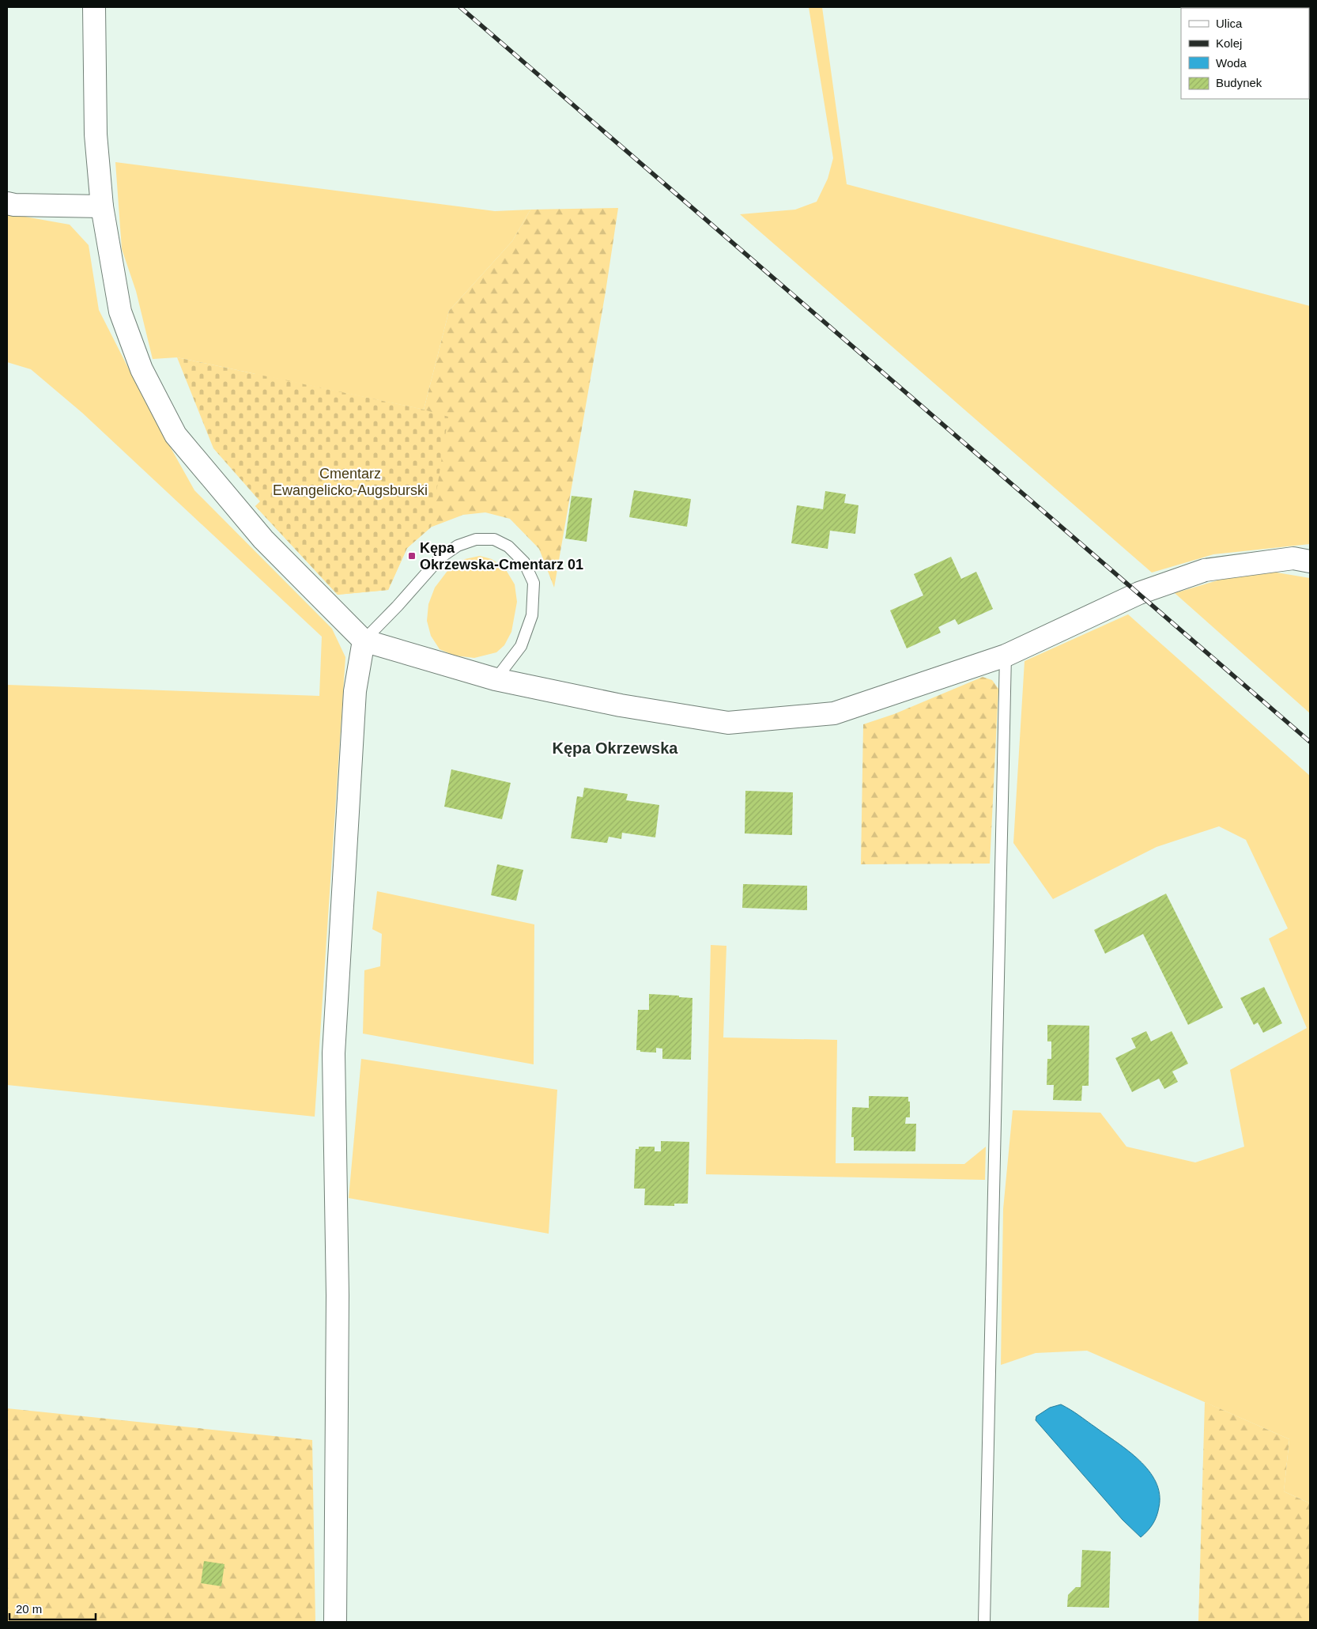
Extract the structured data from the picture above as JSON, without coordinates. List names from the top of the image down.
{
  "districts": ["Kępa Okrzewska"],
  "parks": ["Cmentarz Ewangelicko-Augsburski"],
  "places": {
    "transit": ["Kępa Okrzewska-Cmentarz 01"]
  },
  "legend": [
    "Ulica",
    "Kolej",
    "Woda",
    "Budynek"
  ],
  "scale_bar": "20 m"
}
